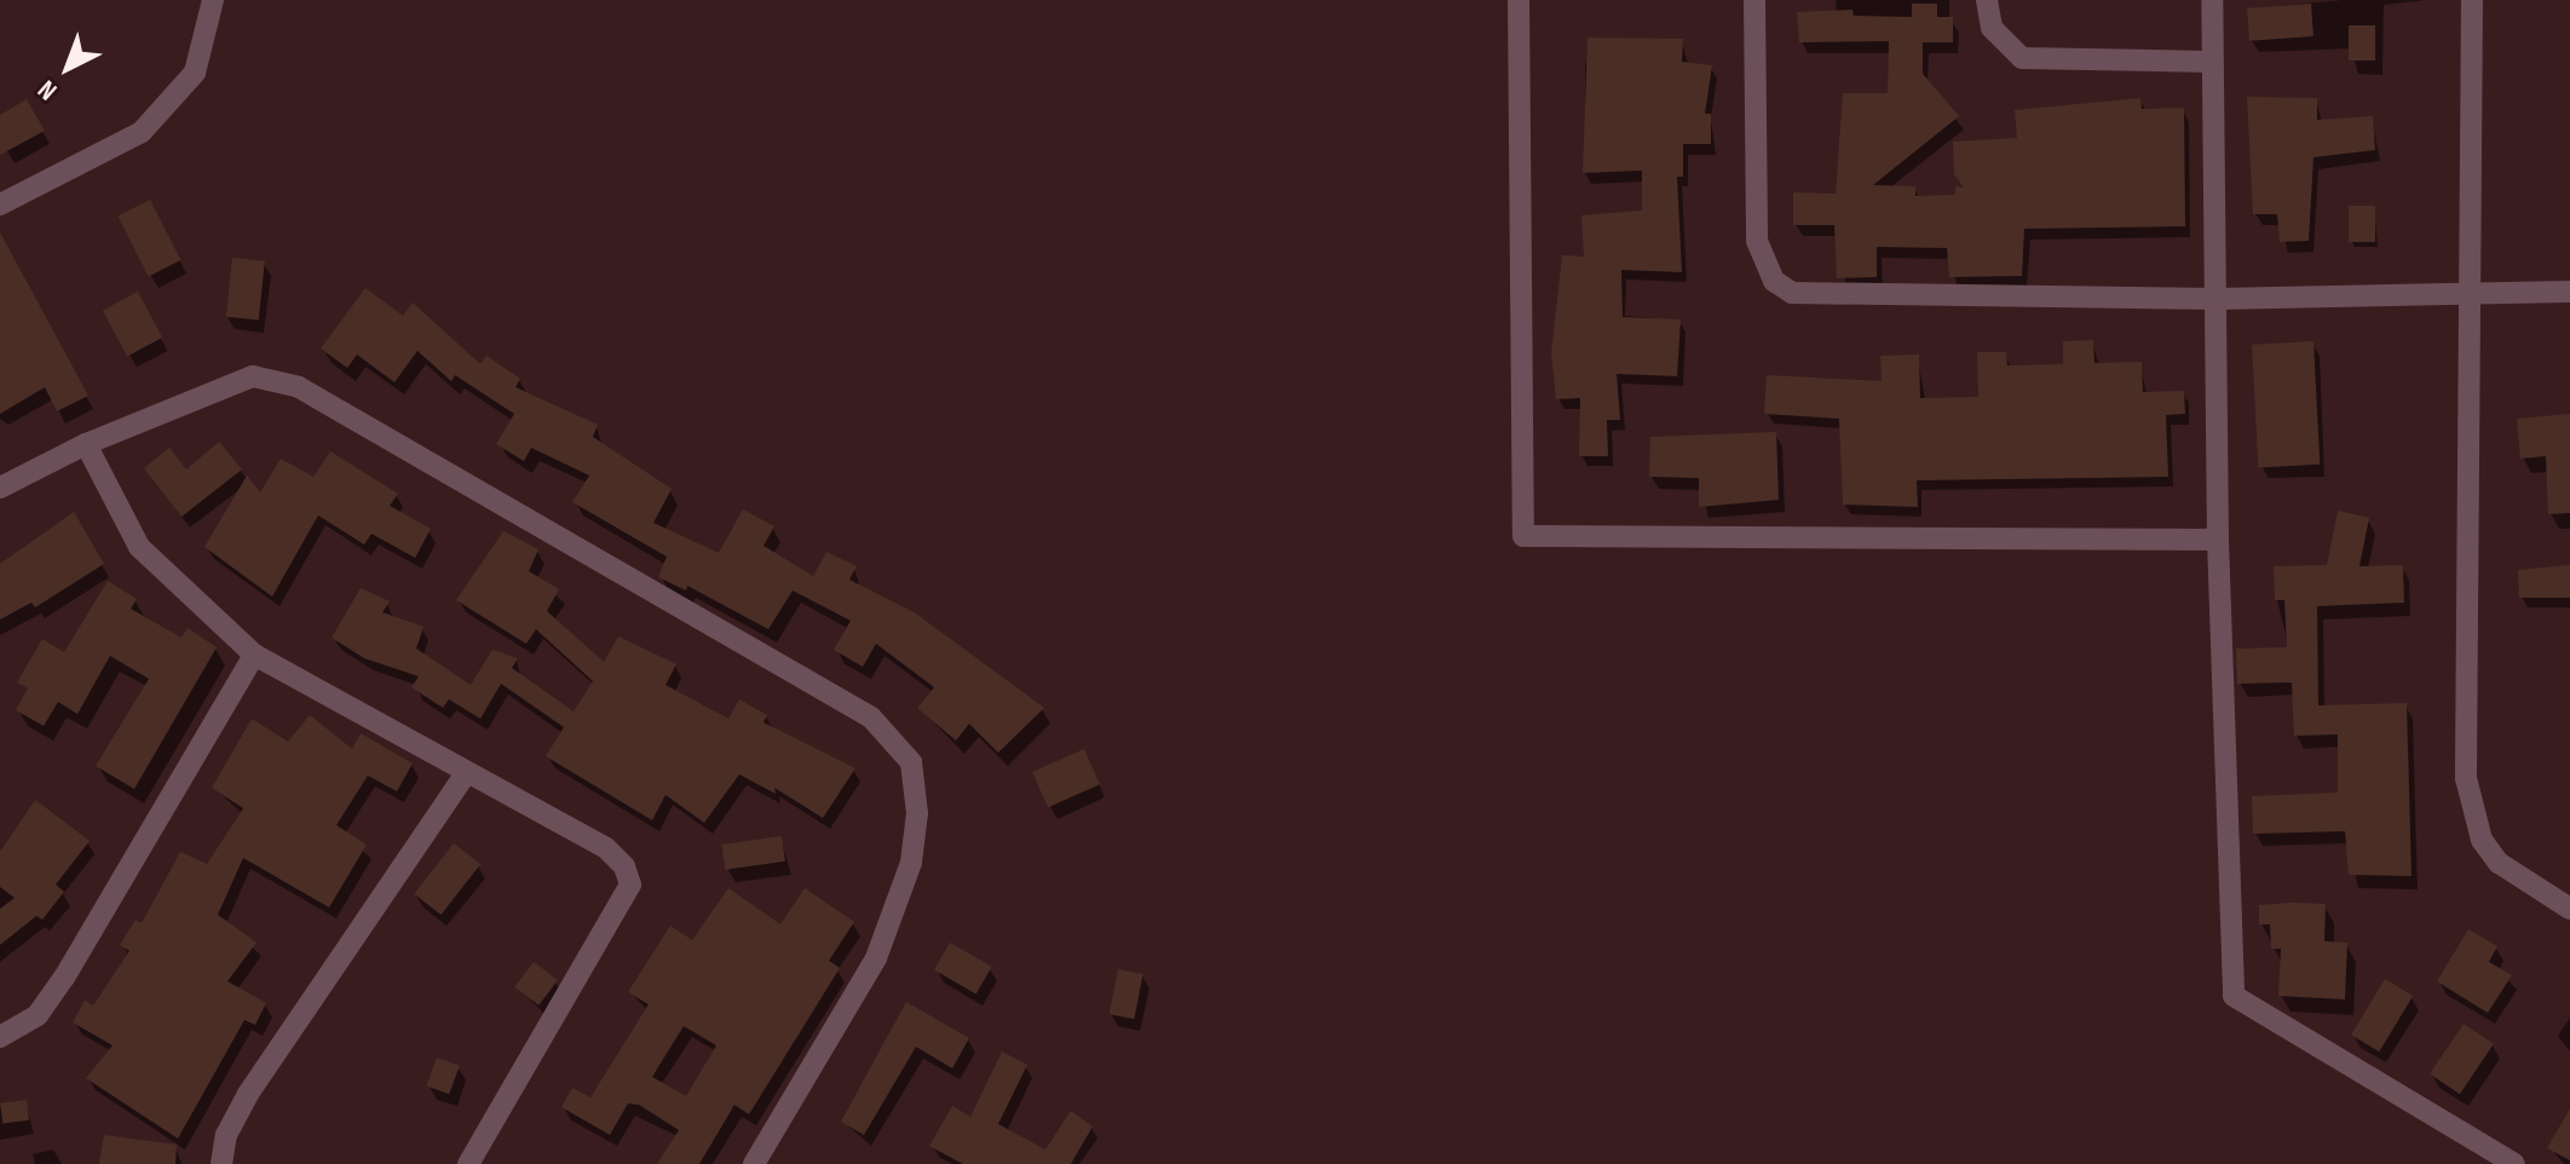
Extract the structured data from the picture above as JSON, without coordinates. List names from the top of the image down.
{
  "north": "bottom left"
}
